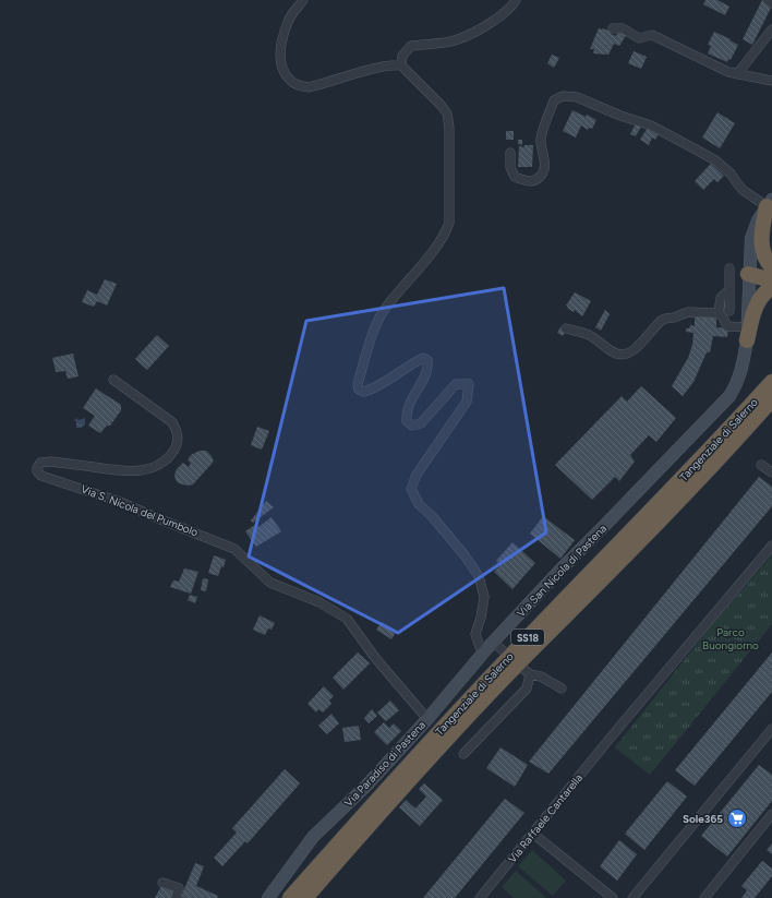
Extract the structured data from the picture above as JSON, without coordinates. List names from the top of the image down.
{
  "streets": {
    "highway": ["Tangenziale di Salerno", "SS18"],
    "street": [
      "Via S. Nicola del Pumbolo",
      "Via San Nicola di Pastena",
      "Via Paradiso di Pastena",
      "Via Raffaele Cantarella"
    ]
  },
  "crossings": [
    ["Via S. Nicola del Pumbolo", "Via Paradiso di Pastena"],
    ["Via San Nicola di Pastena", "Via Paradiso di Pastena"]
  ],
  "parks": ["Parco Buongiorno"],
  "places": {
    "supermarket": ["Sole365"]
  }
}
